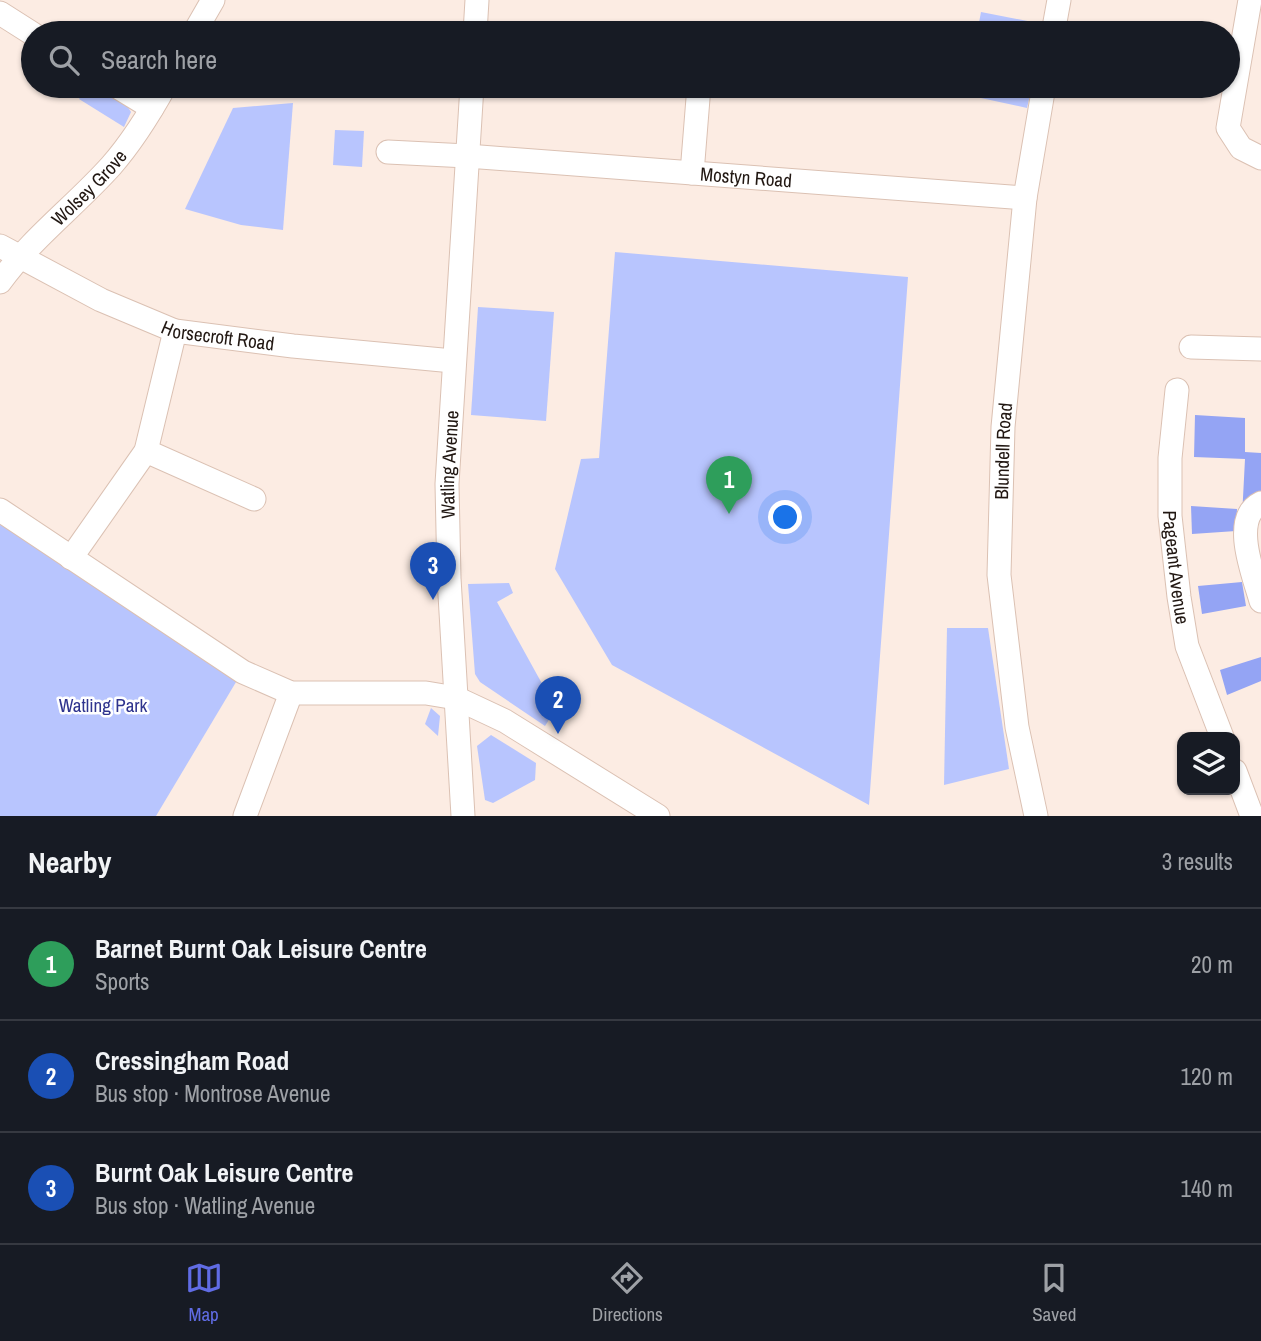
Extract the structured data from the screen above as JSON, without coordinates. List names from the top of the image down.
{
  "streets": {
    "street": [
      "Mostyn Road",
      "Wolsey Grove",
      "Horsecroft Road",
      "Blundell Road",
      "Watling Avenue",
      "Pageant Avenue"
    ]
  },
  "crossings": [
    ["Mostyn Road", "Blundell Road"],
    ["Mostyn Road", "Watling Avenue"],
    ["Wolsey Grove", "Horsecroft Road"],
    ["Horsecroft Road", "Watling Avenue"]
  ],
  "parks": ["Watling Park"],
  "page": {
    "search": "Search here",
    "pins": ["1", "3", "2"],
    "heading": ["Nearby", "3 results"],
    "list": [
      {
        "mark": "1",
        "name": "Barnet Burnt Oak Leisure Centre",
        "note": "Sports",
        "value": "20 m"
      },
      {
        "mark": "2",
        "name": "Cressingham Road",
        "note": "Bus stop · Montrose Avenue",
        "value": "120 m"
      },
      {
        "mark": "3",
        "name": "Burnt Oak Leisure Centre",
        "note": "Bus stop · Watling Avenue",
        "value": "140 m"
      }
    ],
    "nav": ["Map", "Directions", "Saved"]
  }
}
